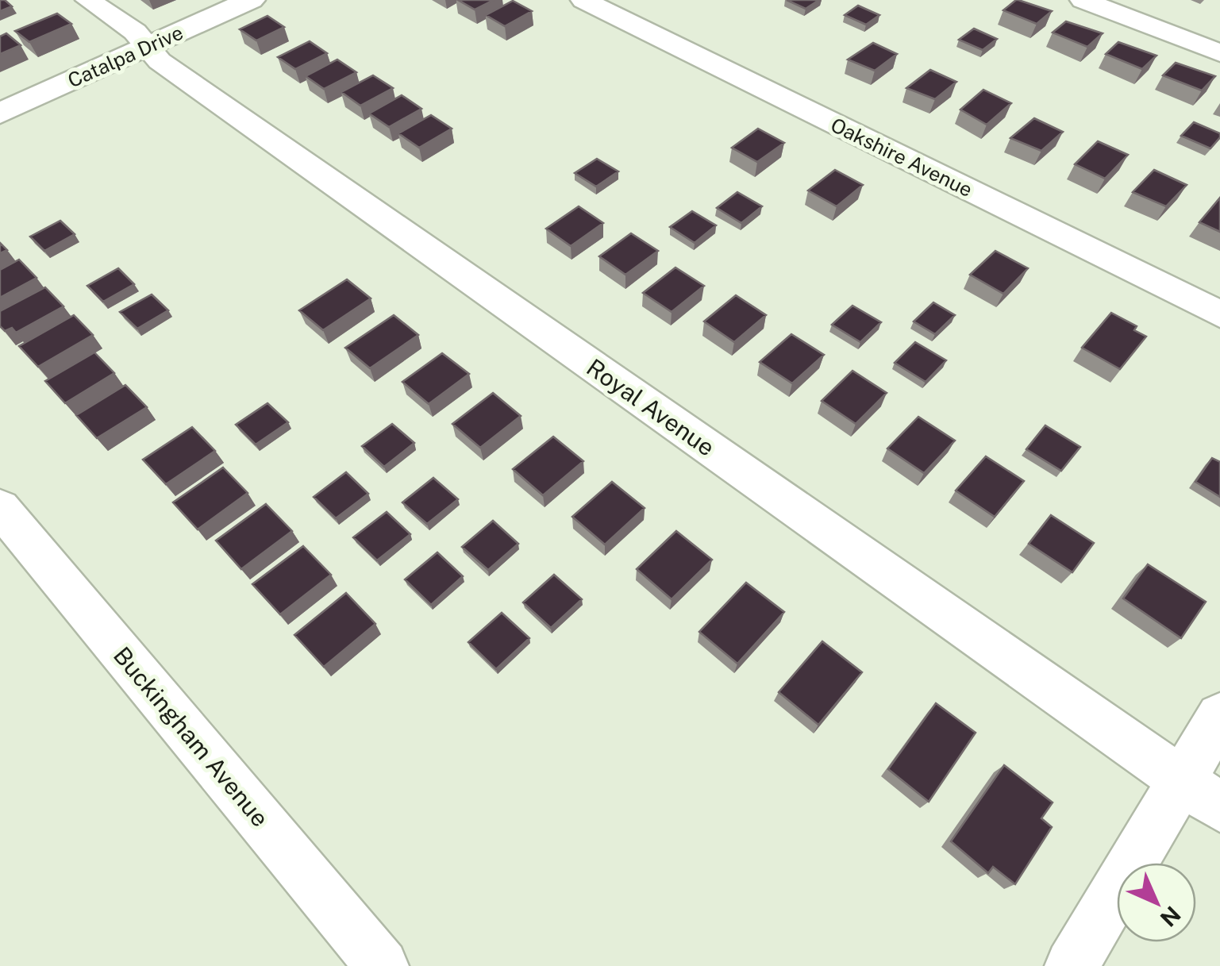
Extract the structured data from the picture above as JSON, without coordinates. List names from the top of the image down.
{
  "streets": {
    "street": [
      "Catalpa Drive",
      "Oakshire Avenue",
      "Royal Avenue",
      "Buckingham Avenue"
    ]
  },
  "crossings": [
    ["Catalpa Drive", "Royal Avenue"]
  ],
  "north": "bottom right"
}
